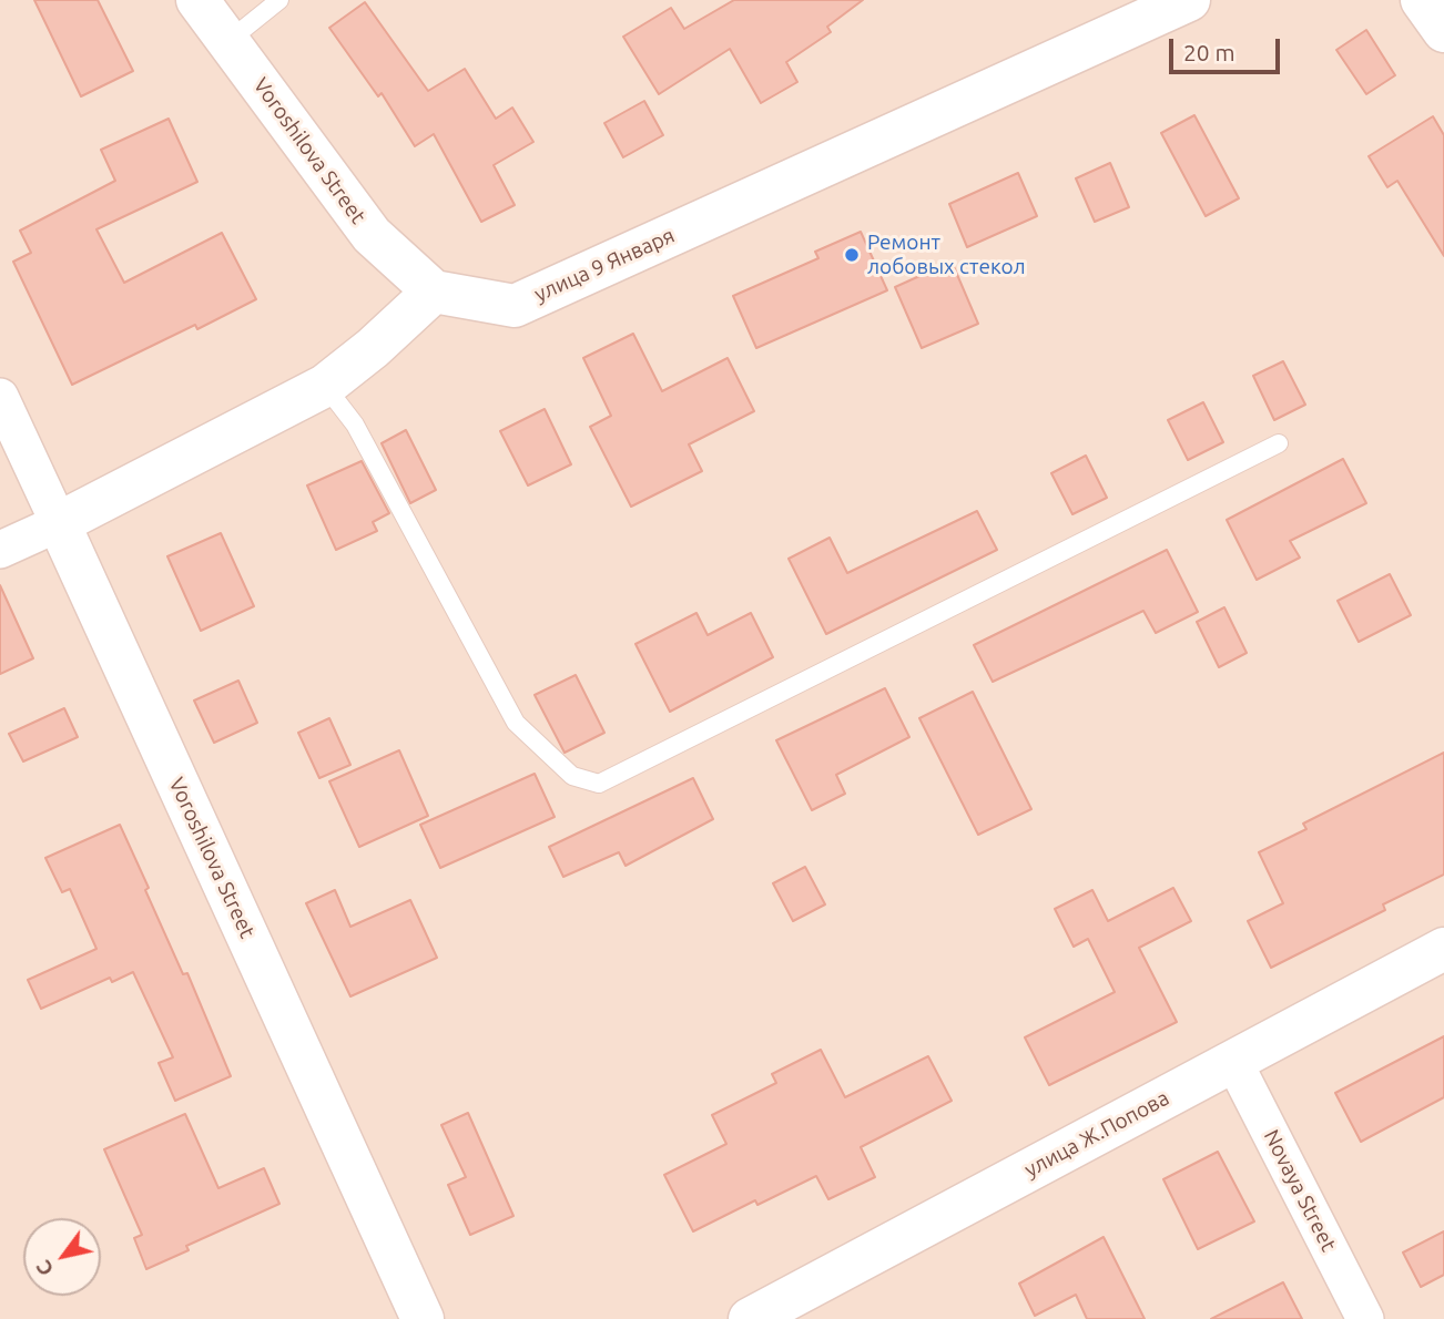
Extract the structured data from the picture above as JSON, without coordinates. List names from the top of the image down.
{
  "streets": {
    "street": [
      "Voroshilova Street",
      "улица 9 Января",
      "улица Ж.Попова",
      "Novaya Street"
    ]
  },
  "crossings": [
    ["Voroshilova Street", "улица 9 Января"],
    ["улица Ж.Попова", "Novaya Street"]
  ],
  "places": ["Ремонт лобовых стекол"],
  "scale_bar": "20 m",
  "north": "bottom left"
}
